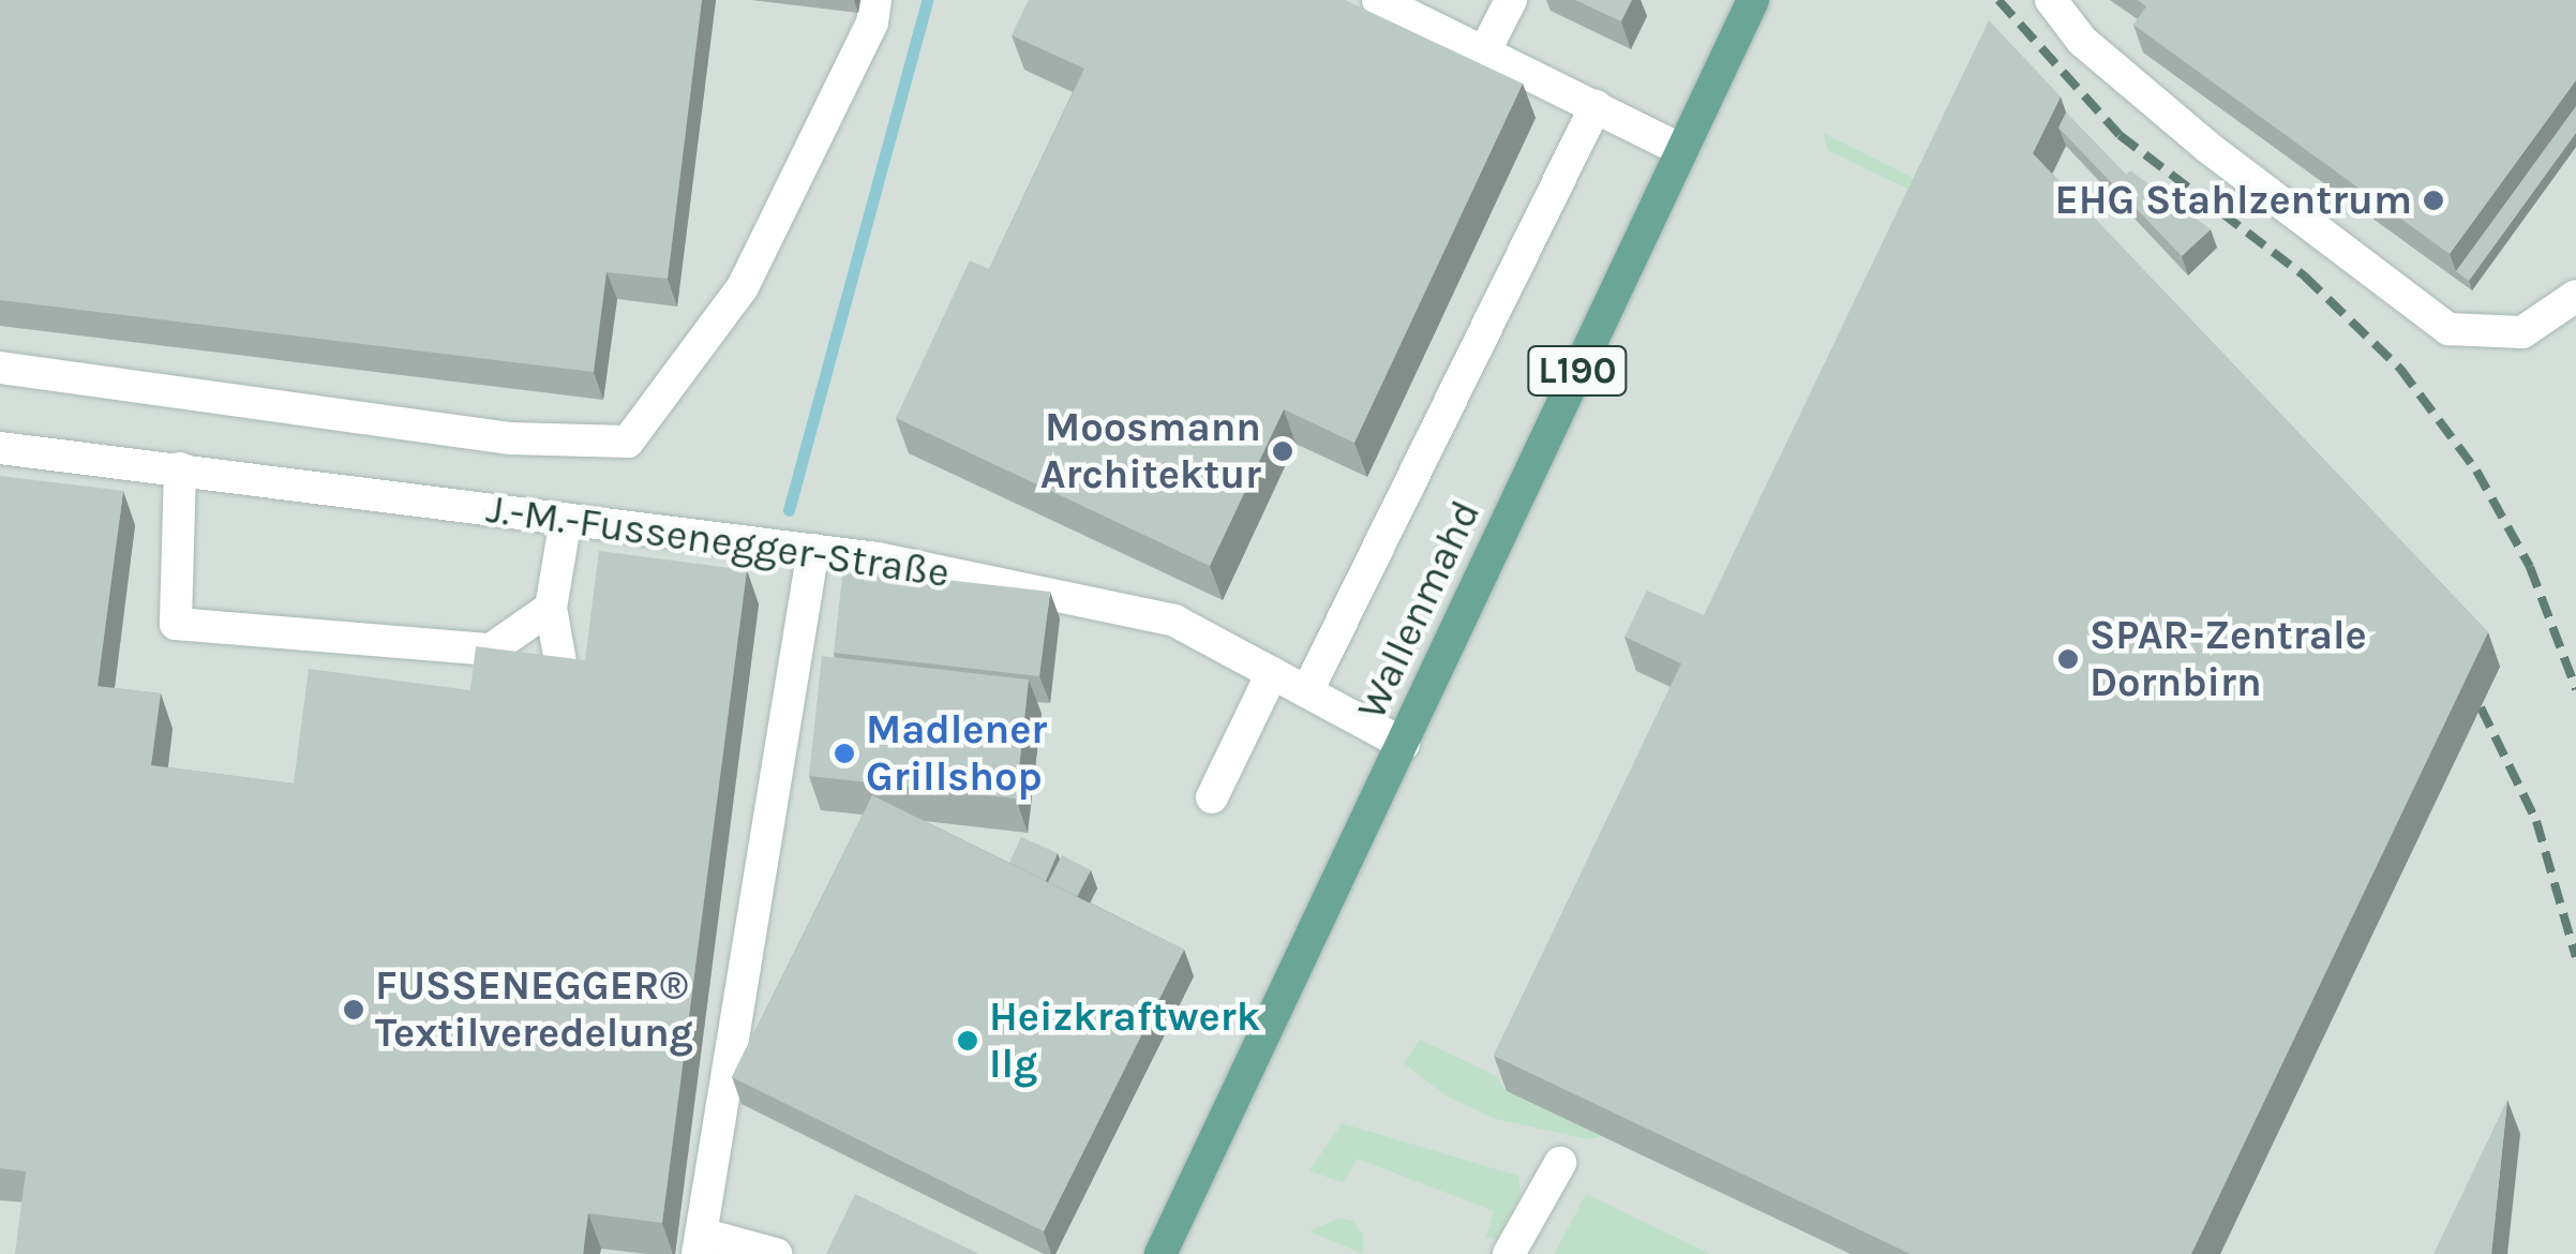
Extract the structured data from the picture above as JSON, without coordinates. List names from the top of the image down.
{
  "streets": {
    "main road": ["L190", "Wallenmahd"],
    "street": ["J.-M.-Fussenegger-Straße"]
  },
  "crossings": [
    ["J.-M.-Fussenegger-Straße", "Wallenmahd"]
  ],
  "places": [
    "EHG Stahlzentrum",
    "Moosmann Architektur",
    "SPAR-Zentrale Dornbirn",
    "Madlener Grillshop",
    "FUSSENEGGER® Textilveredelung",
    "Heizkraftwerk Ilg"
  ]
}
